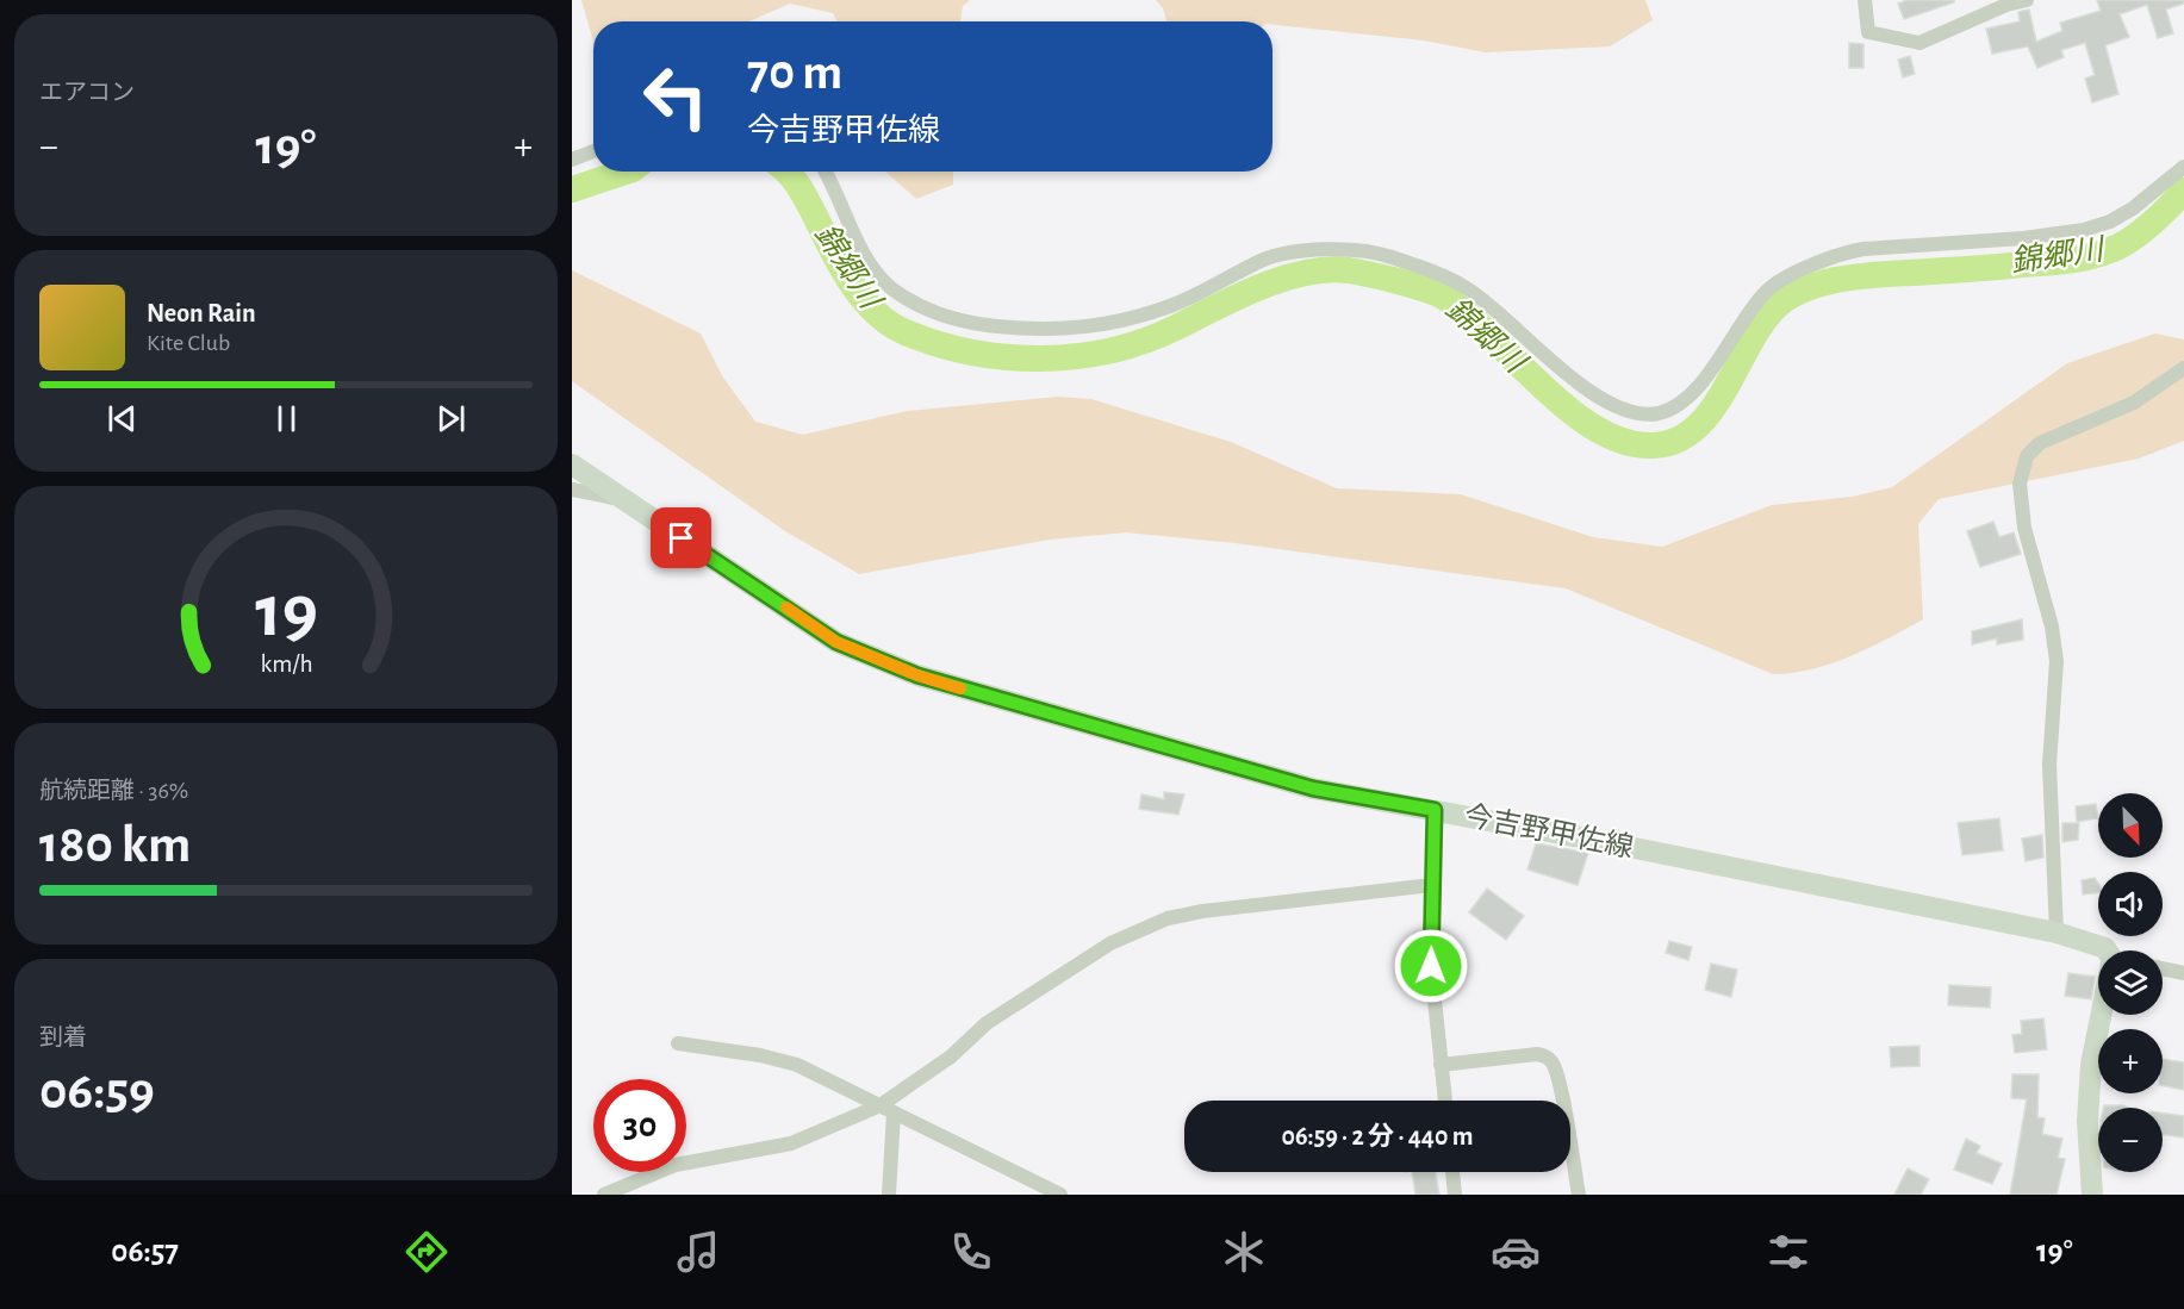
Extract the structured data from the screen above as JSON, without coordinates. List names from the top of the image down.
{
  "streets": {
    "main road": ["今吉野甲佐線"]
  },
  "water": ["錦郷川"],
  "north": "bottom right",
  "page": {
    "tile": [
      "エアコン",
      ["航続距離 · 36%", "180 km"],
      ["到着", "06:59"]
    ],
    "turn": ["70 m", "今吉野甲佐線"],
    "heat": ["−", "19°", "+"],
    "song": ["Neon Rain", "Kite Club"],
    "map_buttons": ["+", "−"],
    "limit": "30",
    "trip": "06:59 · 2 分 · 440 m",
    "tabs": ["06:57", "19°"],
    "gauge": ["19", "km/h"]
  }
}
